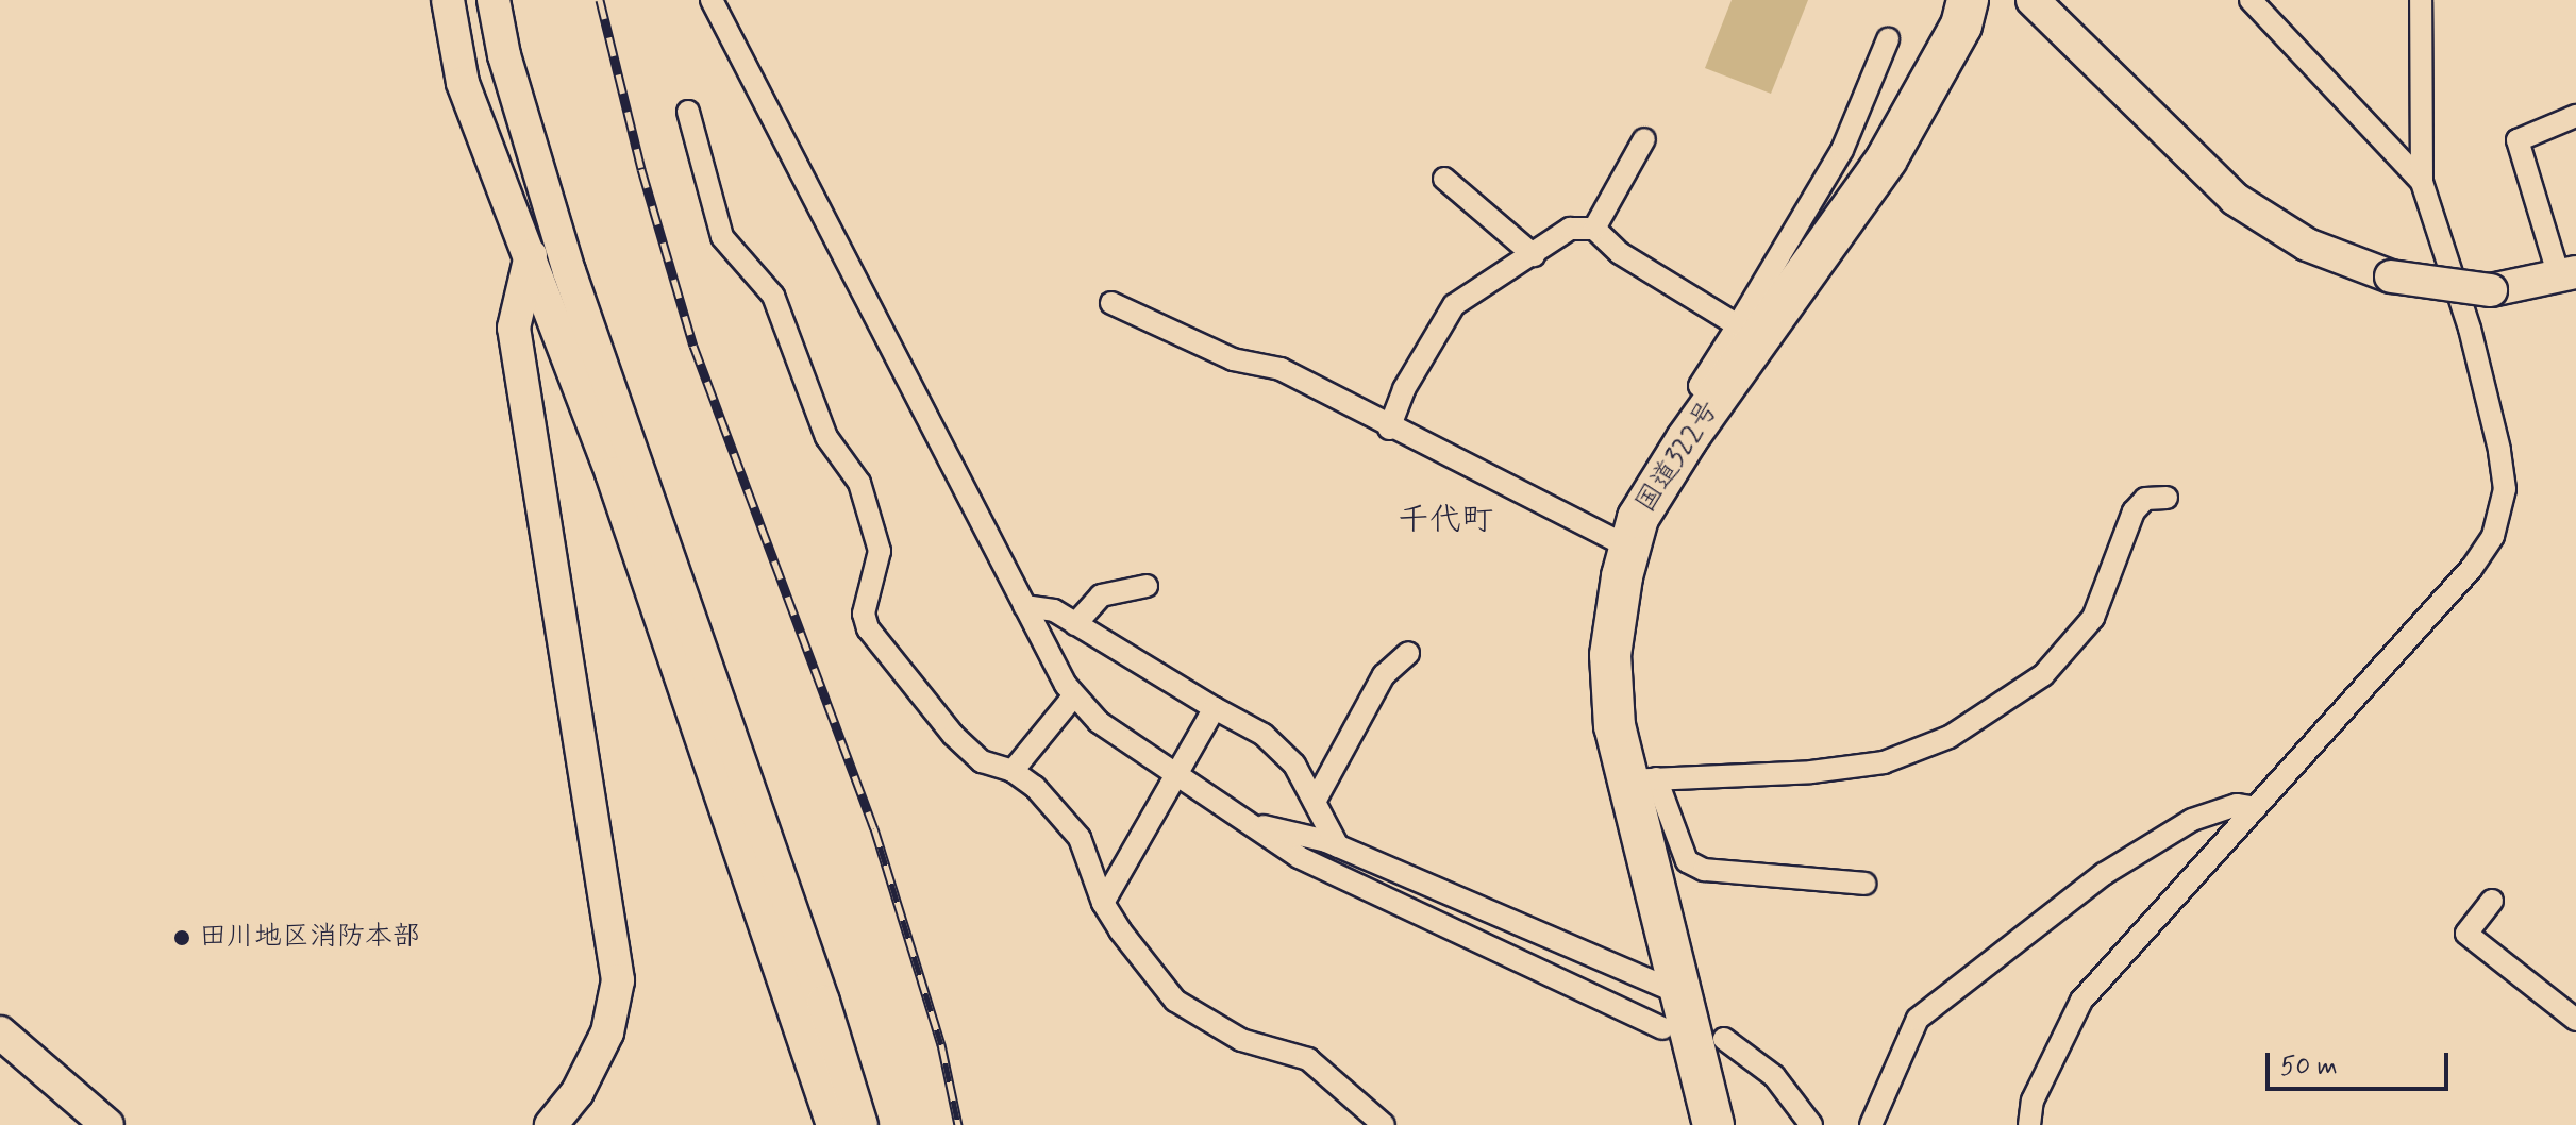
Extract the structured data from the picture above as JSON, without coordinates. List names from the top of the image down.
{
  "streets": {
    "highway": ["国道322号"]
  },
  "districts": ["千代町"],
  "places": ["田川地区消防本部"],
  "scale_bar": "50 m"
}
